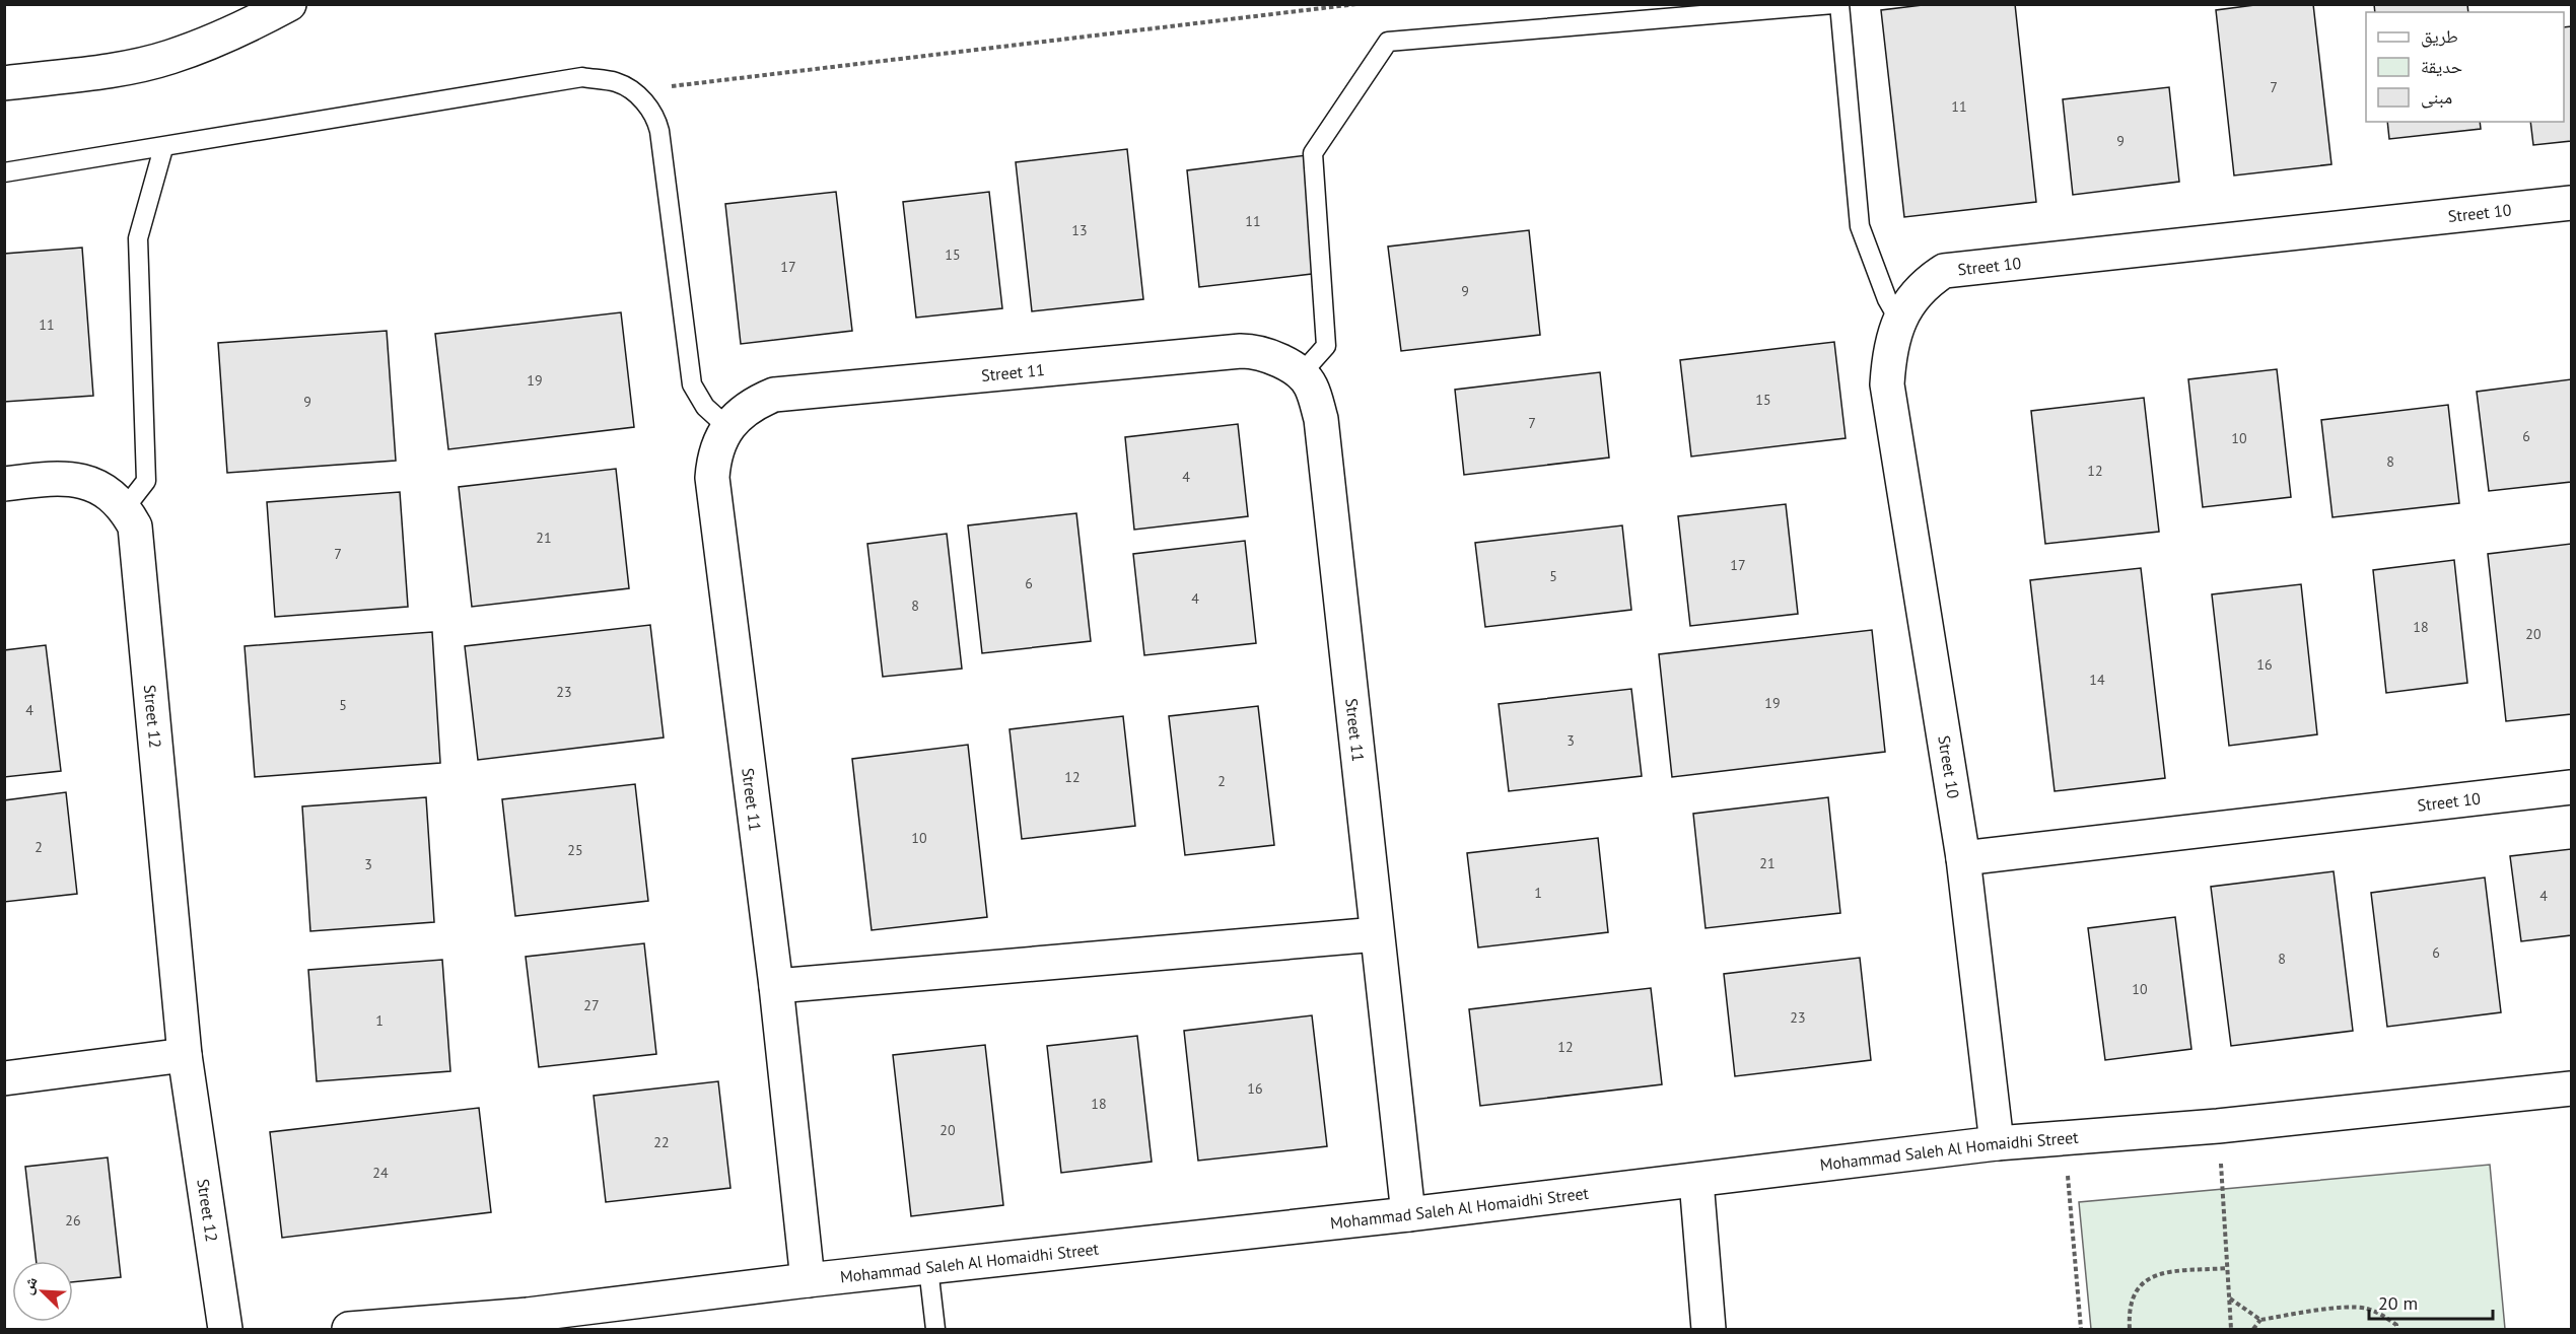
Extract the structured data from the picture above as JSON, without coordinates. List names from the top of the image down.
{
  "streets": {
    "main road": [
      "Street 10",
      "Street 11",
      "Street 12",
      "Mohammad Saleh Al Homaidhi Street"
    ]
  },
  "crossings": [
    ["Street 10", "Mohammad Saleh Al Homaidhi Street"],
    ["Street 11", "Mohammad Saleh Al Homaidhi Street"]
  ],
  "house_numbers": [
    "7",
    "11",
    "9",
    "11",
    "13",
    "15",
    "17",
    "9",
    "11",
    "19",
    "15",
    "9",
    "7",
    "6",
    "10",
    "8",
    "12",
    "4",
    "21",
    "7",
    "17",
    "5",
    "6",
    "4",
    "8",
    "18",
    "20",
    "16",
    "14",
    "23",
    "19",
    "5",
    "4",
    "3",
    "12",
    "2",
    "10",
    "2",
    "25",
    "21",
    "3",
    "1",
    "4",
    "6",
    "8",
    "10",
    "27",
    "23",
    "1",
    "12",
    "16",
    "18",
    "20",
    "22",
    "24",
    "26"
  ],
  "legend": ["طريق", "حديقة", "مبنى"],
  "scale_bar": "20 m",
  "north": "top left"
}
